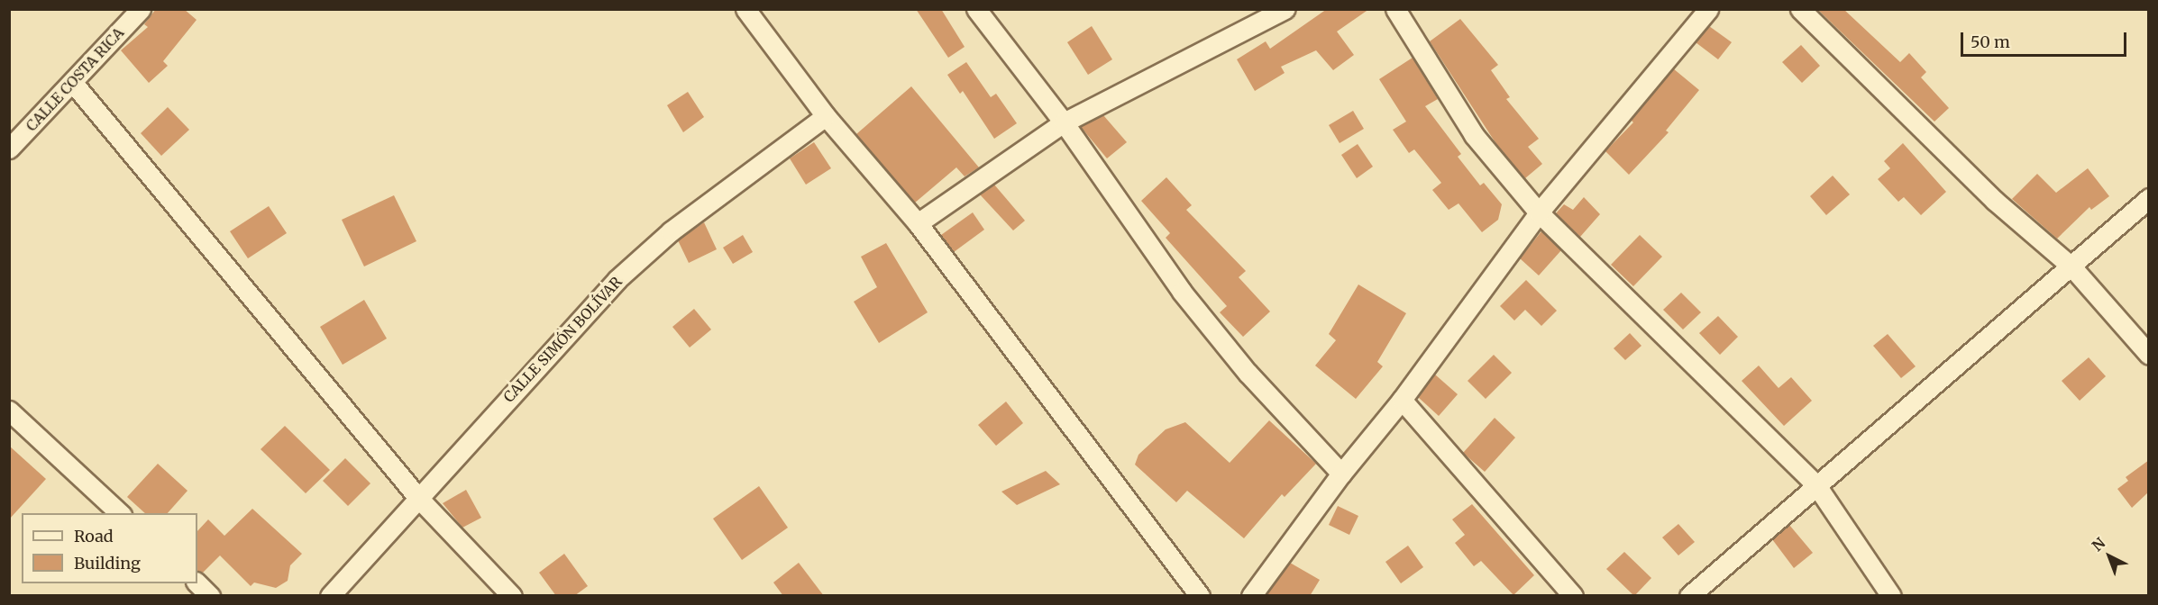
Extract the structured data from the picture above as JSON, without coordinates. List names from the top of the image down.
{
  "streets": {
    "street": ["CALLE COSTA RICA", "CALLE SIMÓN BOLÍVAR"]
  },
  "legend": ["Road", "Building"],
  "scale_bar": "50 m",
  "north": "top left"
}
